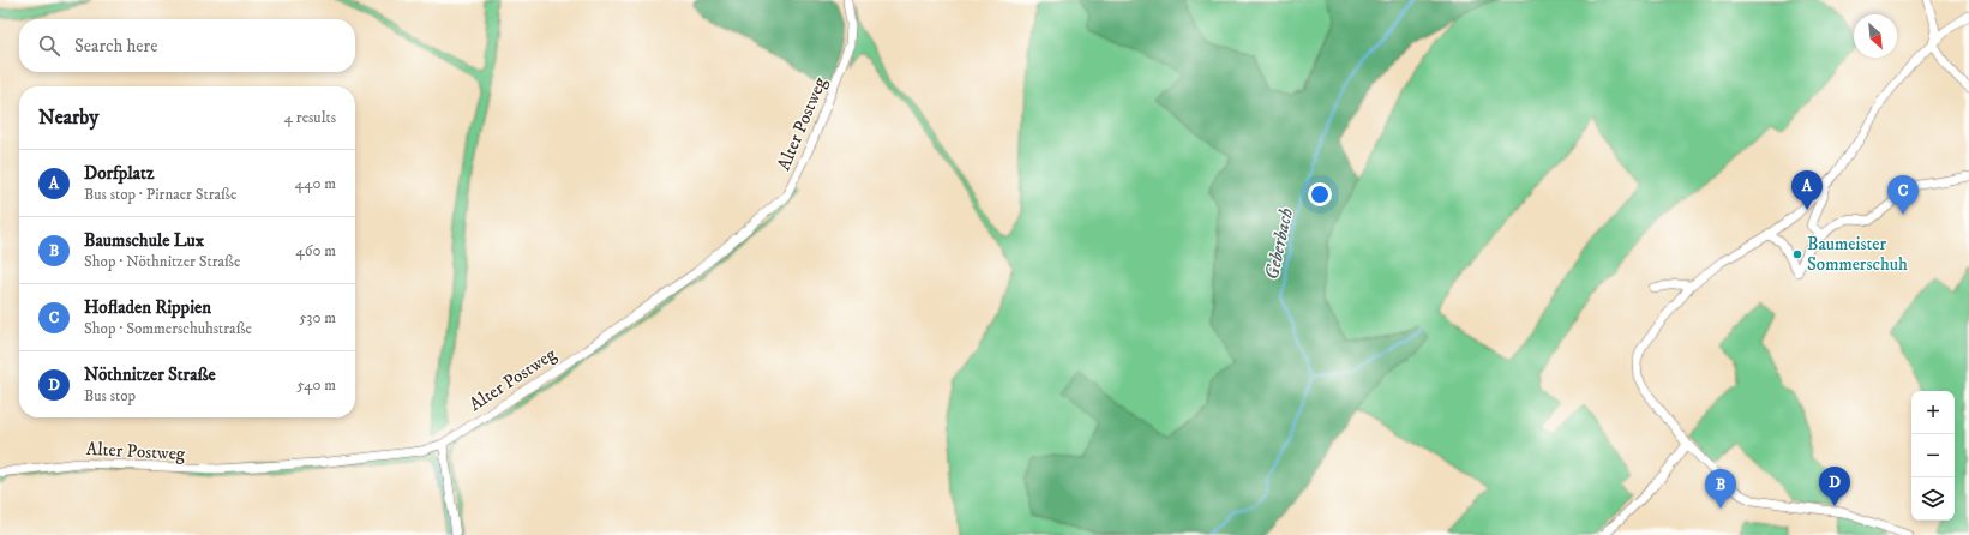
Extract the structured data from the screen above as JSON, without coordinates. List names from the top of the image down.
{
  "streets": {
    "street": ["Alter Postweg"]
  },
  "water": ["Geberbach"],
  "places": ["Baumeister Sommerschuh"],
  "north": "bottom right",
  "page": {
    "search": "Search here",
    "heading": ["Nearby", "4 results"],
    "list": [
      {
        "mark": "A",
        "name": "Dorfplatz",
        "note": "Bus stop · Pirnaer Straße",
        "value": "440 m"
      },
      {
        "mark": "B",
        "name": "Baumschule Lux",
        "note": "Shop · Nöthnitzer Straße",
        "value": "460 m"
      },
      {
        "mark": "C",
        "name": "Hofladen Rippien",
        "note": "Shop · Sommerschuhstraße",
        "value": "530 m"
      },
      {
        "mark": "D",
        "name": "Nöthnitzer Straße",
        "note": "Bus stop",
        "value": "540 m"
      }
    ],
    "pins": [
      "A",
      "C",
      "D",
      "B"
    ],
    "map_buttons": ["+", "−"]
  }
}
